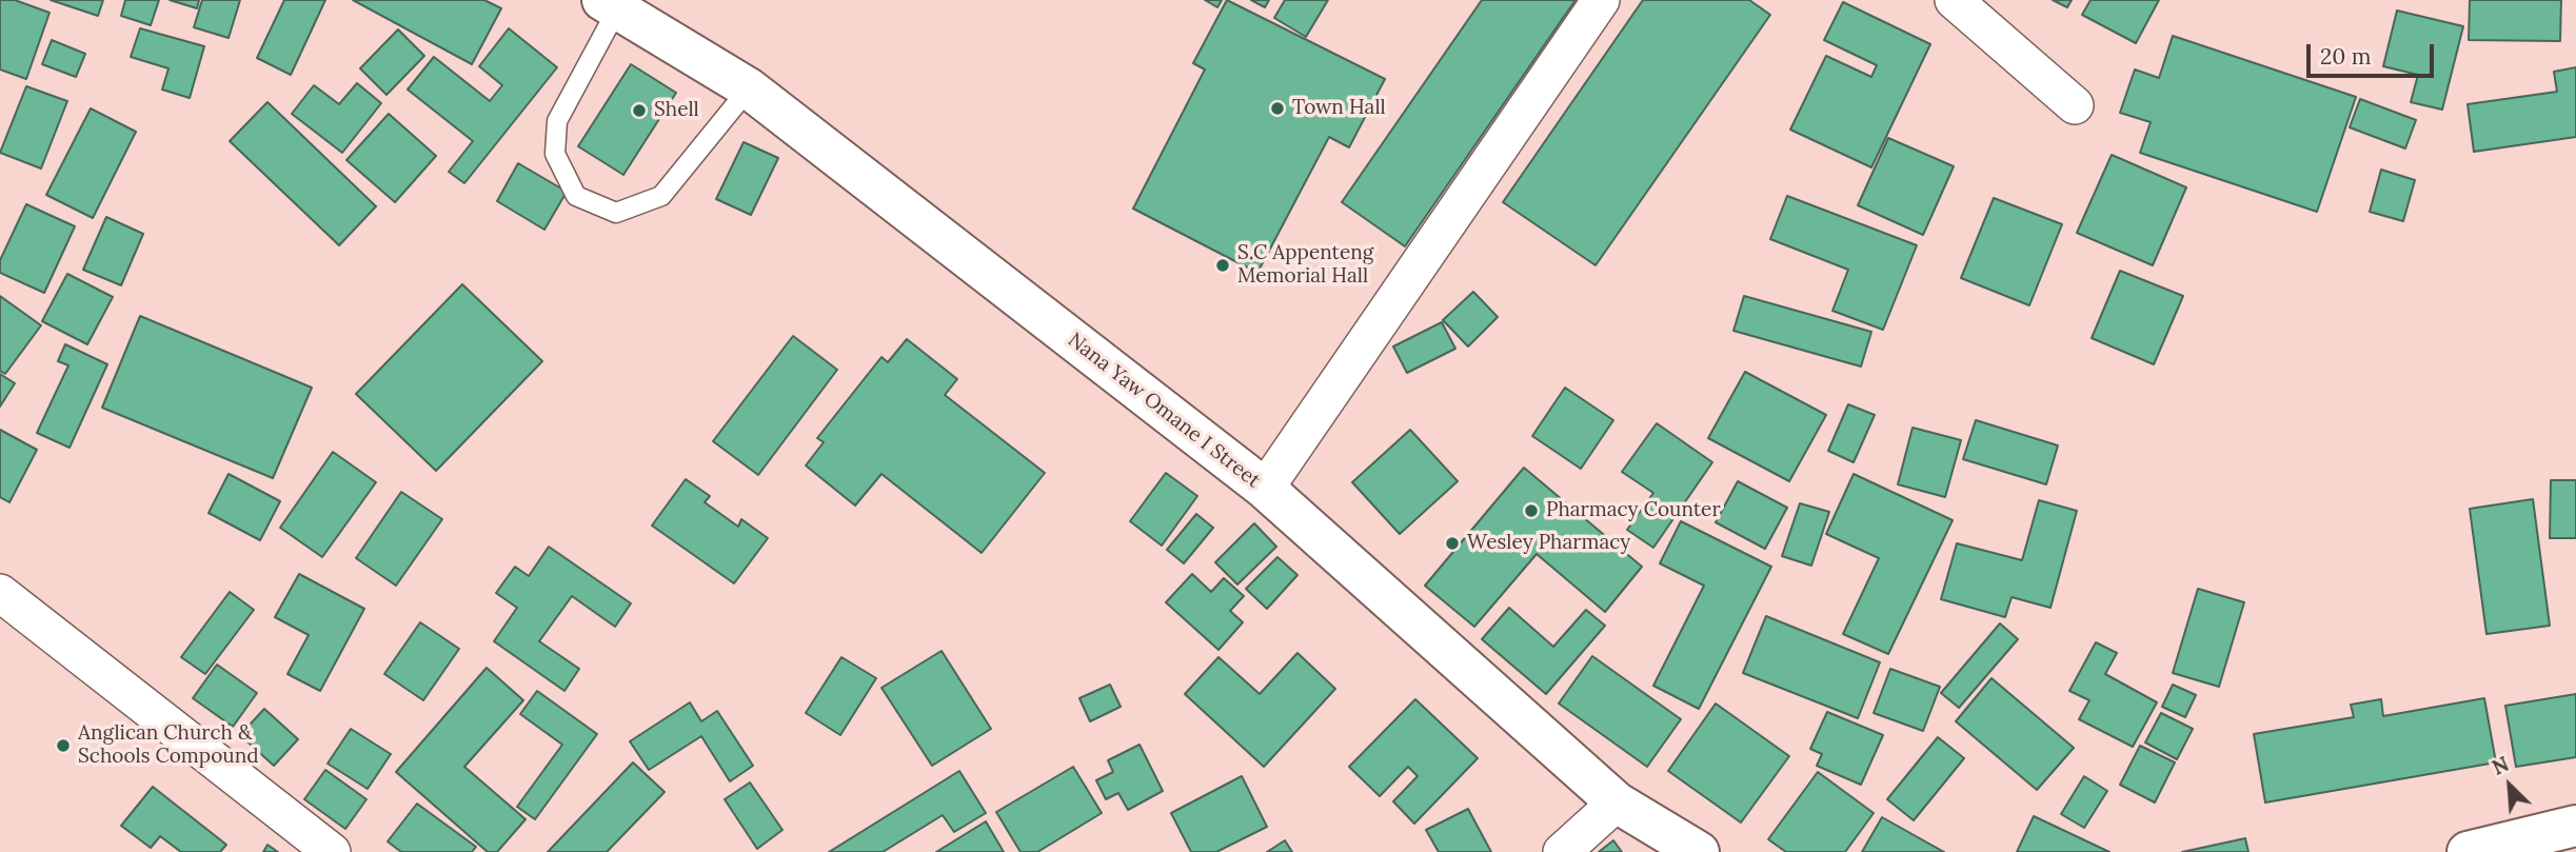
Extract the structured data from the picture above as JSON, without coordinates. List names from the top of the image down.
{
  "streets": {
    "main road": ["Nana Yaw Omane I Street"]
  },
  "places": [
    "Town Hall",
    "Shell",
    "S.C Appenteng Memorial Hall",
    "Pharmacy Counter",
    "Wesley Pharmacy",
    "Anglican Church & Schools Compound"
  ],
  "scale_bar": "20 m",
  "north": "top left"
}
